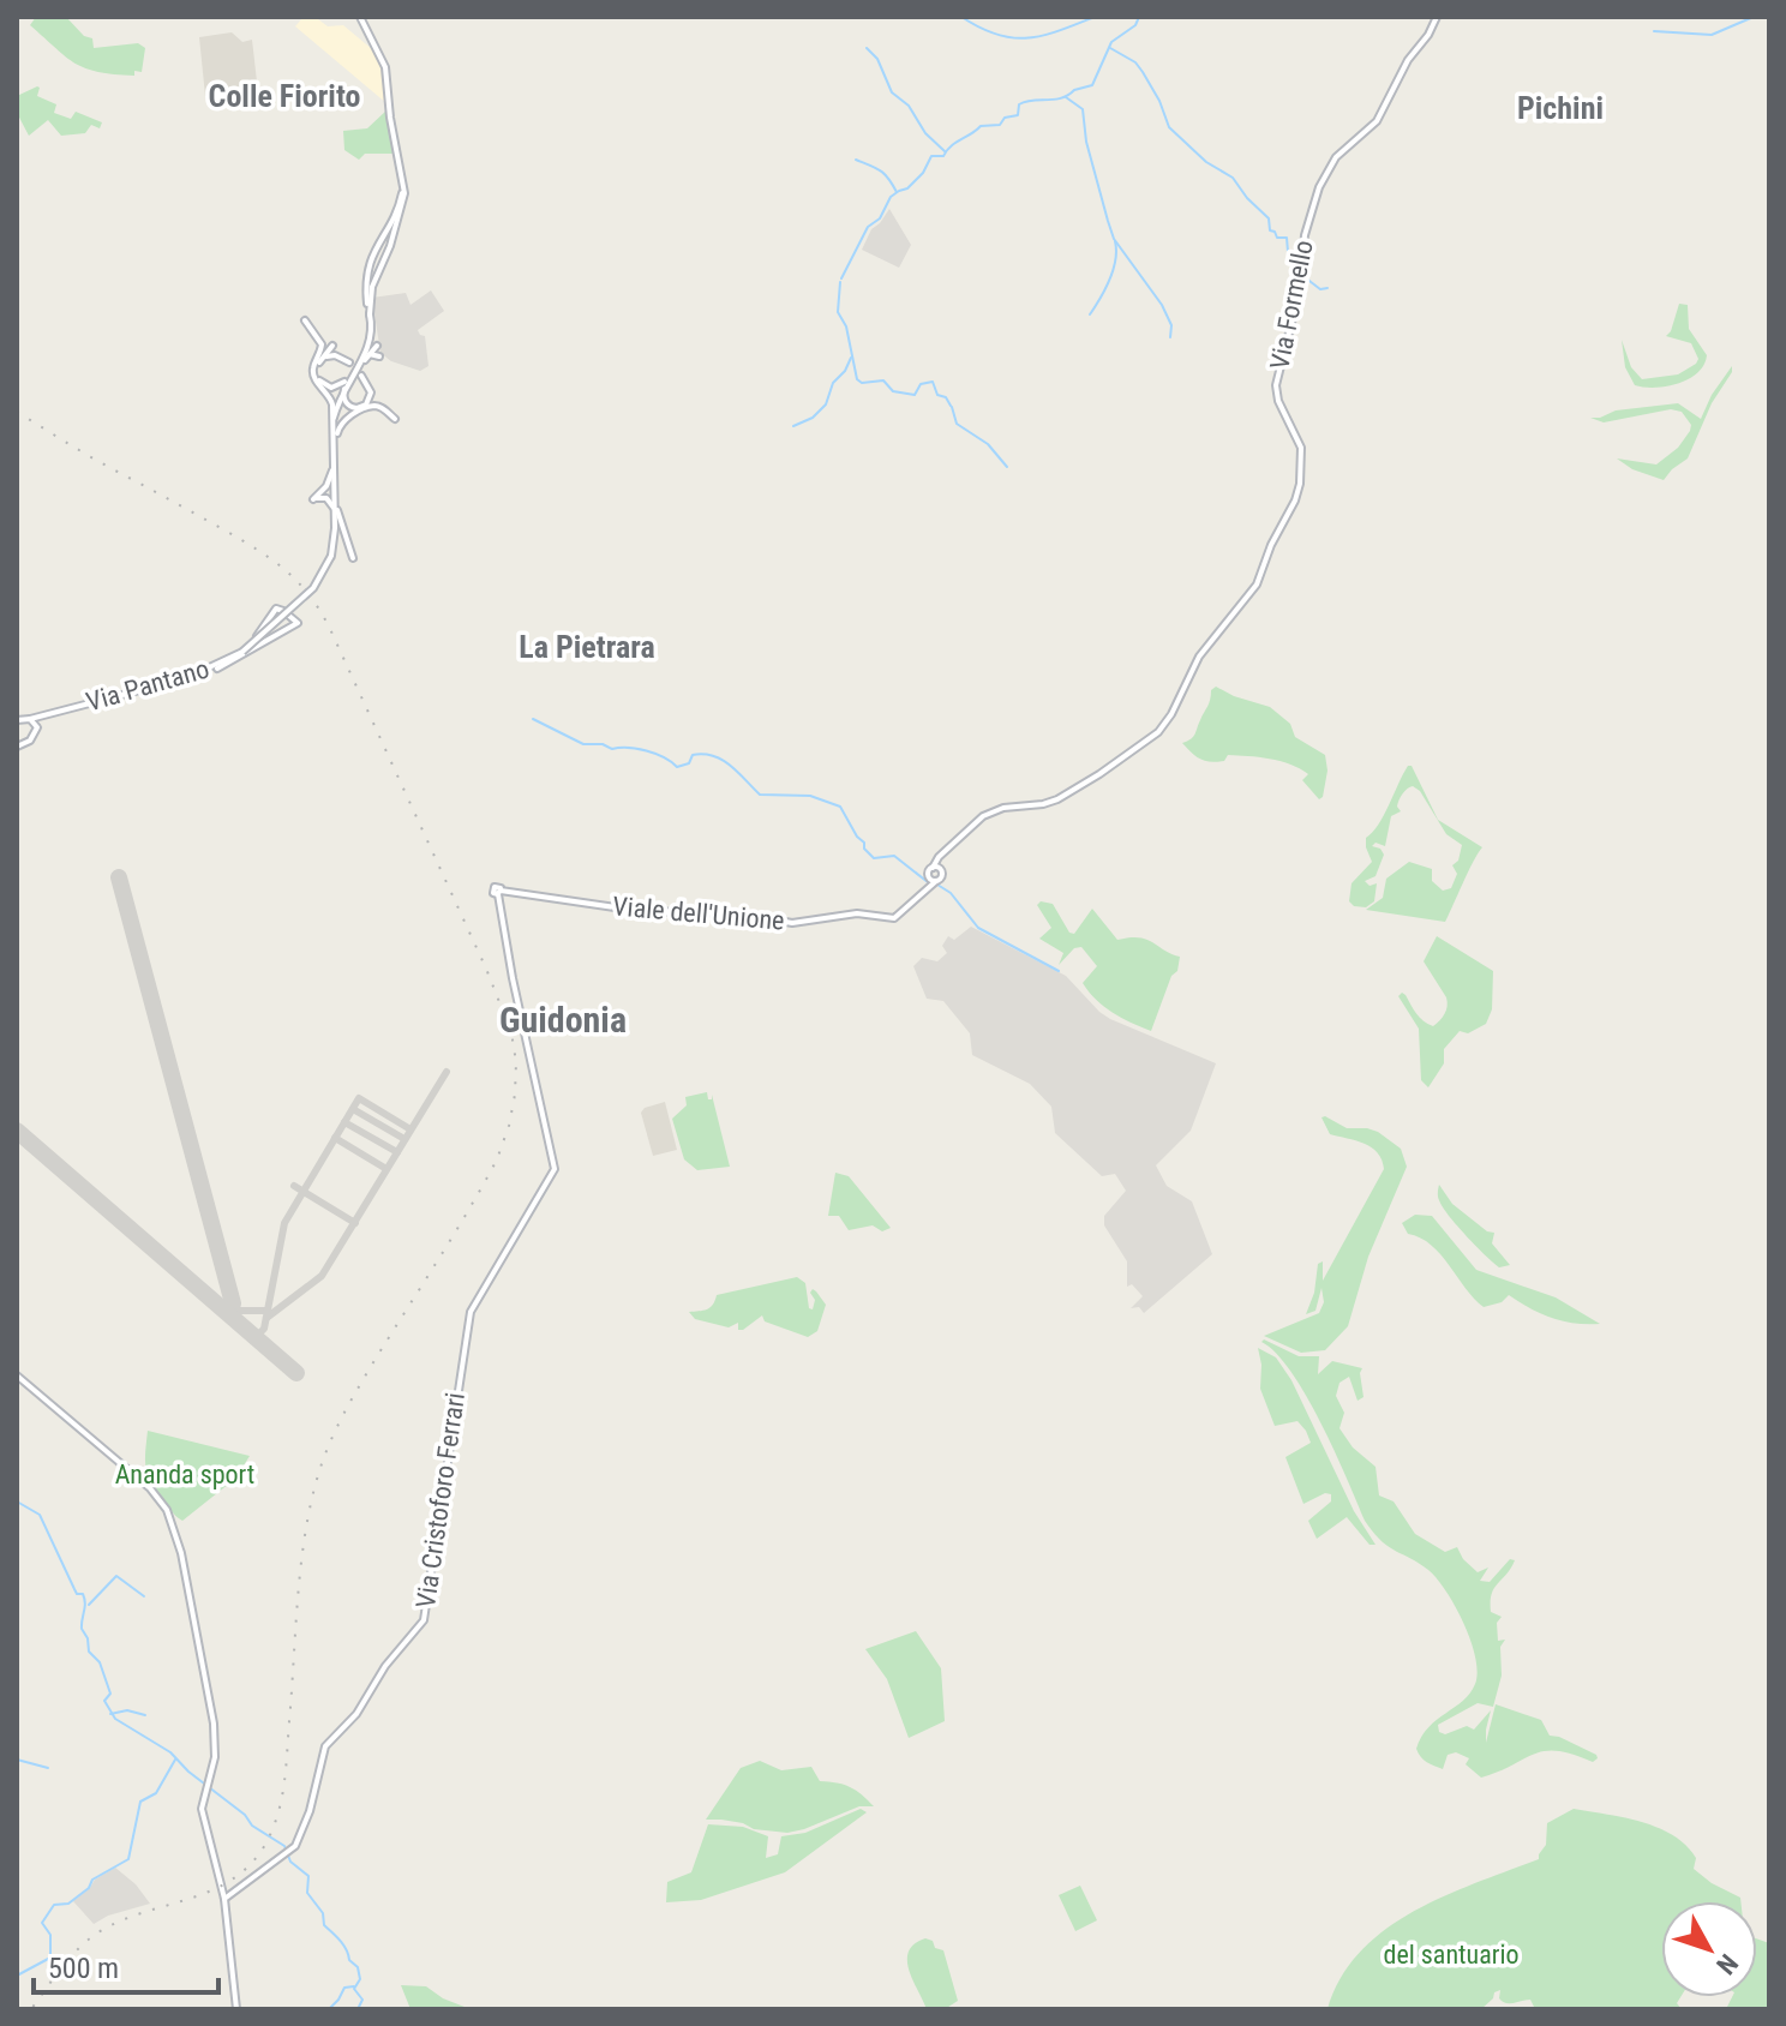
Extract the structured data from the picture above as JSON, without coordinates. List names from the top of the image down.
{
  "streets": {
    "main road": [
      "Via Formello",
      "Via Pantano",
      "Viale dell'Unione",
      "Via Cristoforo Ferrari"
    ]
  },
  "crossings": [
    ["Via Formello", "Viale dell'Unione"],
    ["Viale dell'Unione", "Via Cristoforo Ferrari"]
  ],
  "districts": [
    "Colle Fiorito",
    "Pichini",
    "La Pietrara",
    "Guidonia"
  ],
  "parks": ["Ananda sport", "del santuario"],
  "scale_bar": "500 m",
  "north": "bottom right"
}
